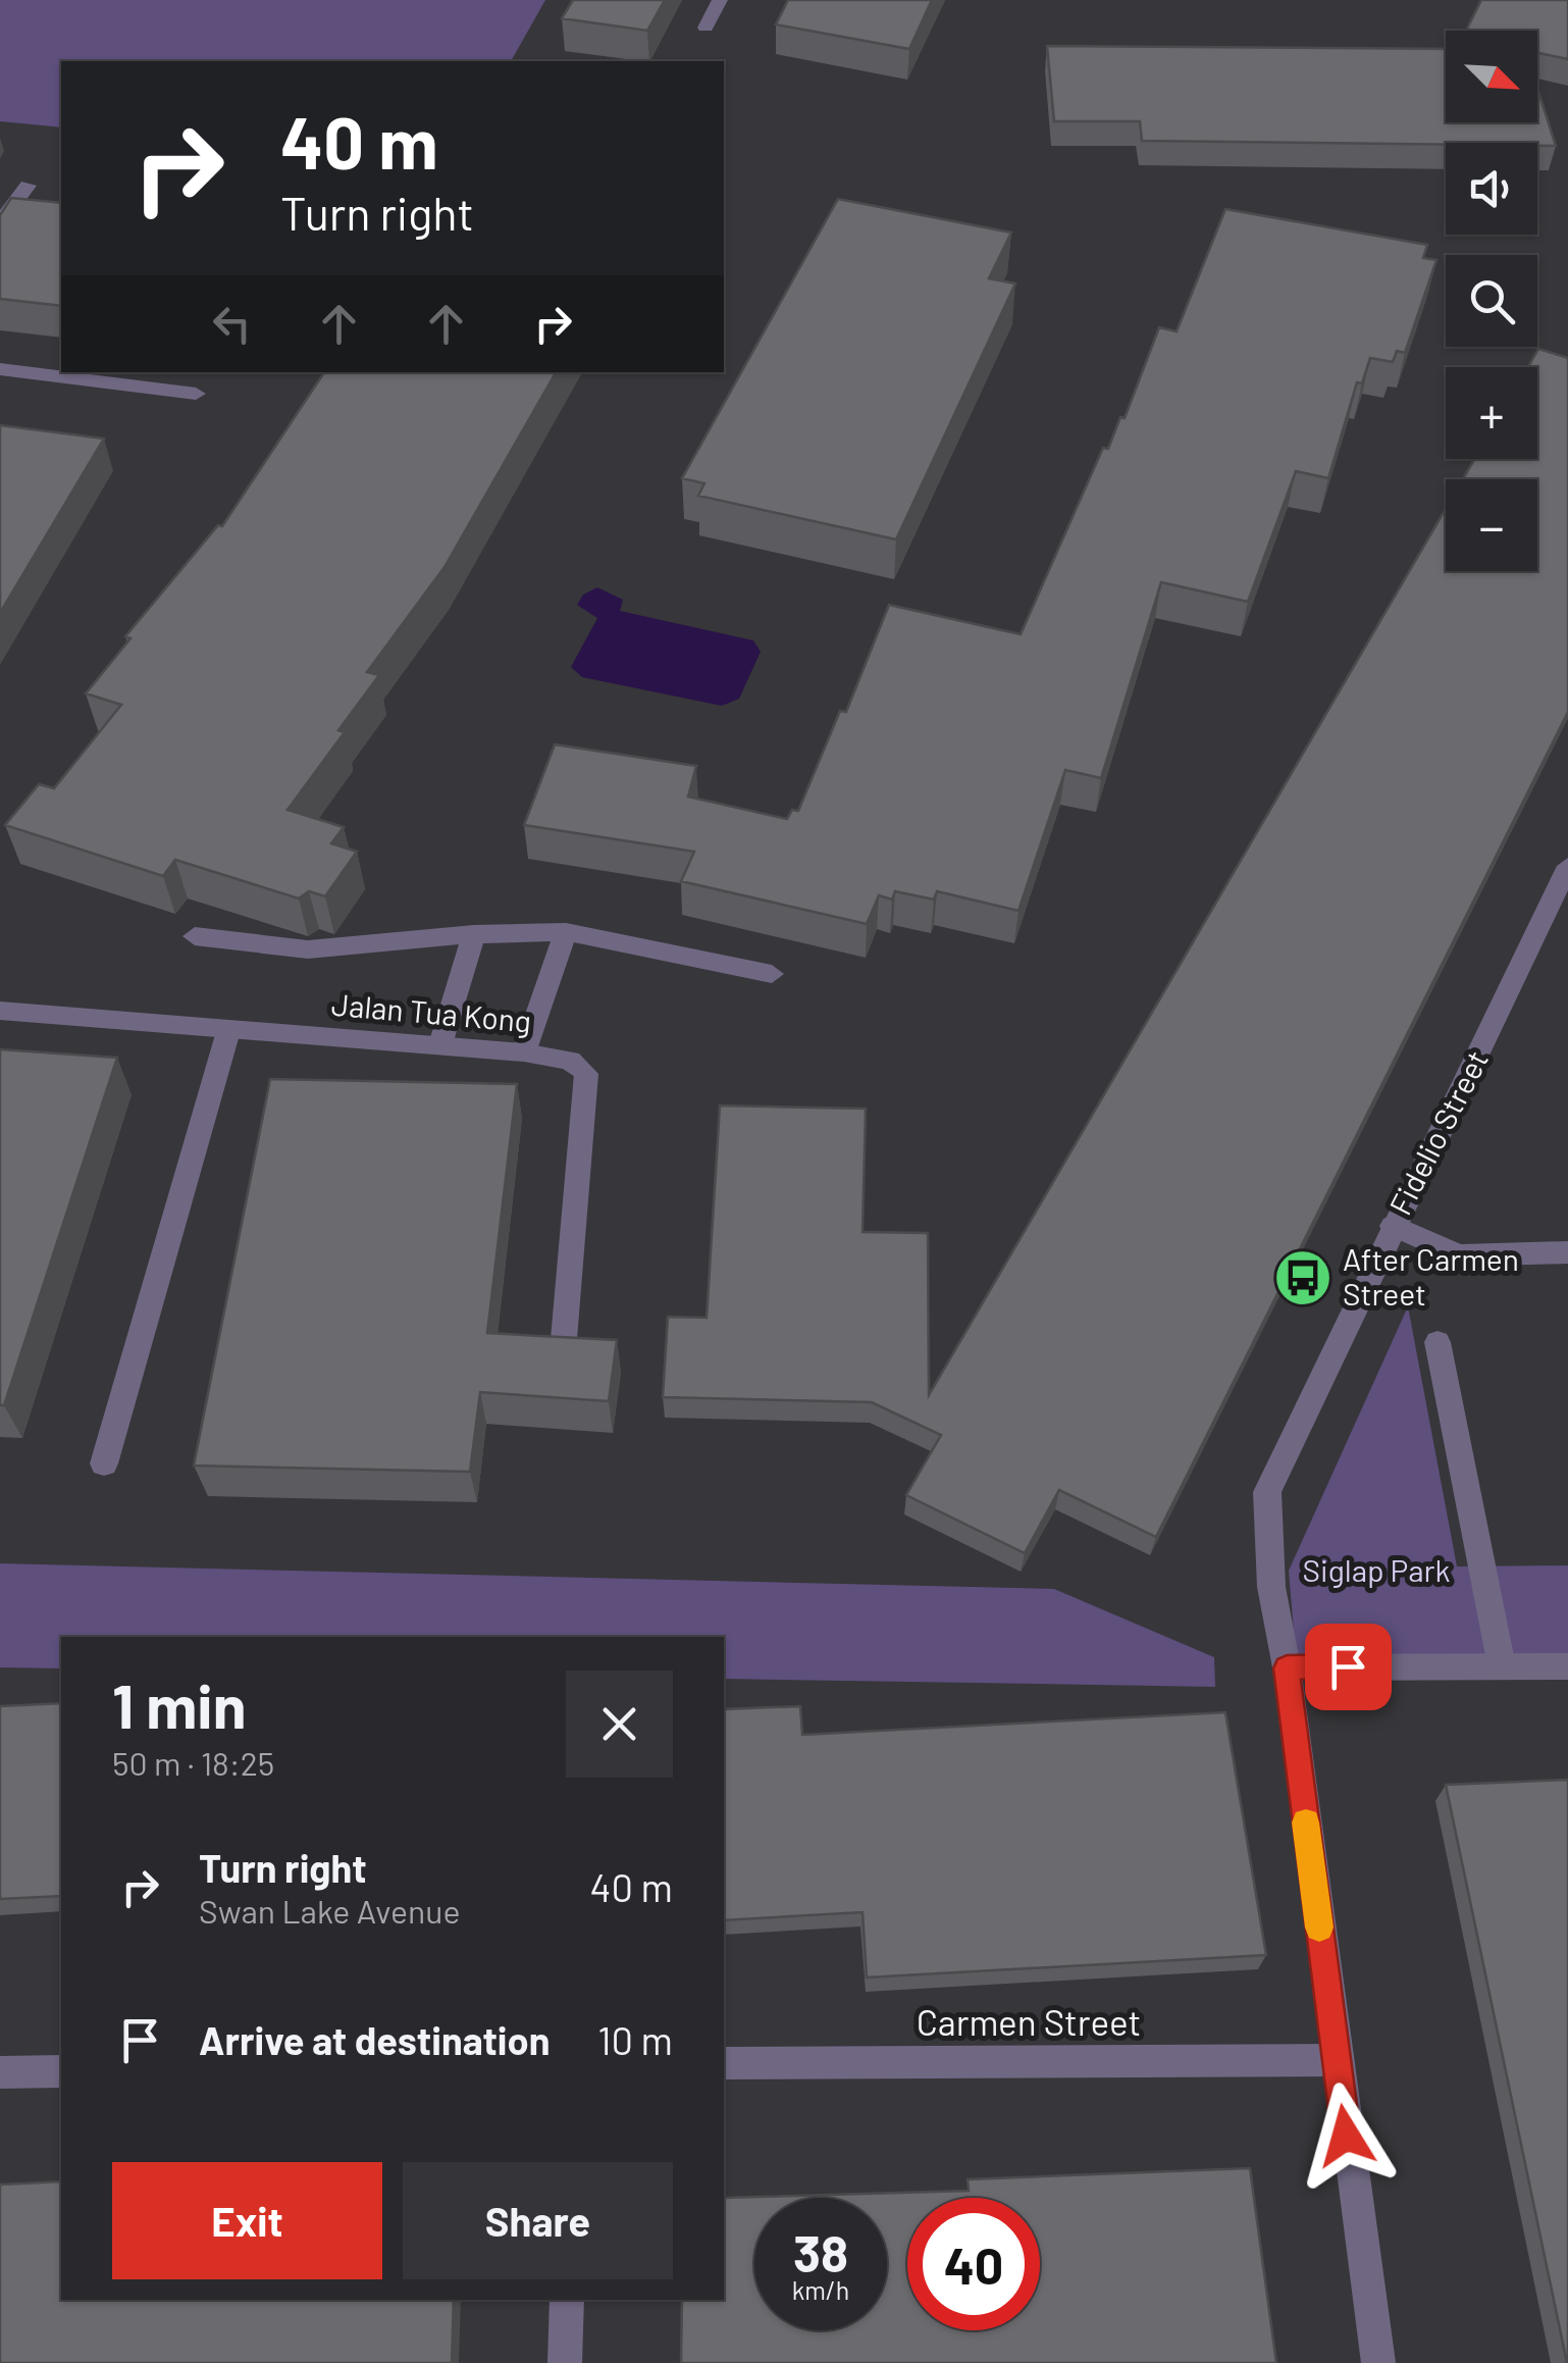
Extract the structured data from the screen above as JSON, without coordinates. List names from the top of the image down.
{
  "streets": {
    "street": ["Jalan Tua Kong", "Fidelio Street", "Carmen Street"]
  },
  "crossings": [
    ["Fidelio Street", "Carmen Street"]
  ],
  "parks": ["Siglap Park"],
  "places": {
    "bus stop": ["After Carmen Street"]
  },
  "north": "bottom right",
  "page": {
    "map_buttons": ["+", "−"],
    "turn": ["40 m", "Turn right"],
    "heading": ["1 min", "50 m · 18:25"],
    "list": [
      {
        "name": "Turn right",
        "note": "Swan Lake Avenue",
        "value": "40 m"
      },
      {
        "name": "Arrive at destination",
        "value": "10 m"
      }
    ],
    "buttons": ["Exit", "Share"],
    "speed": "38 km/h",
    "limit": "40"
  }
}
